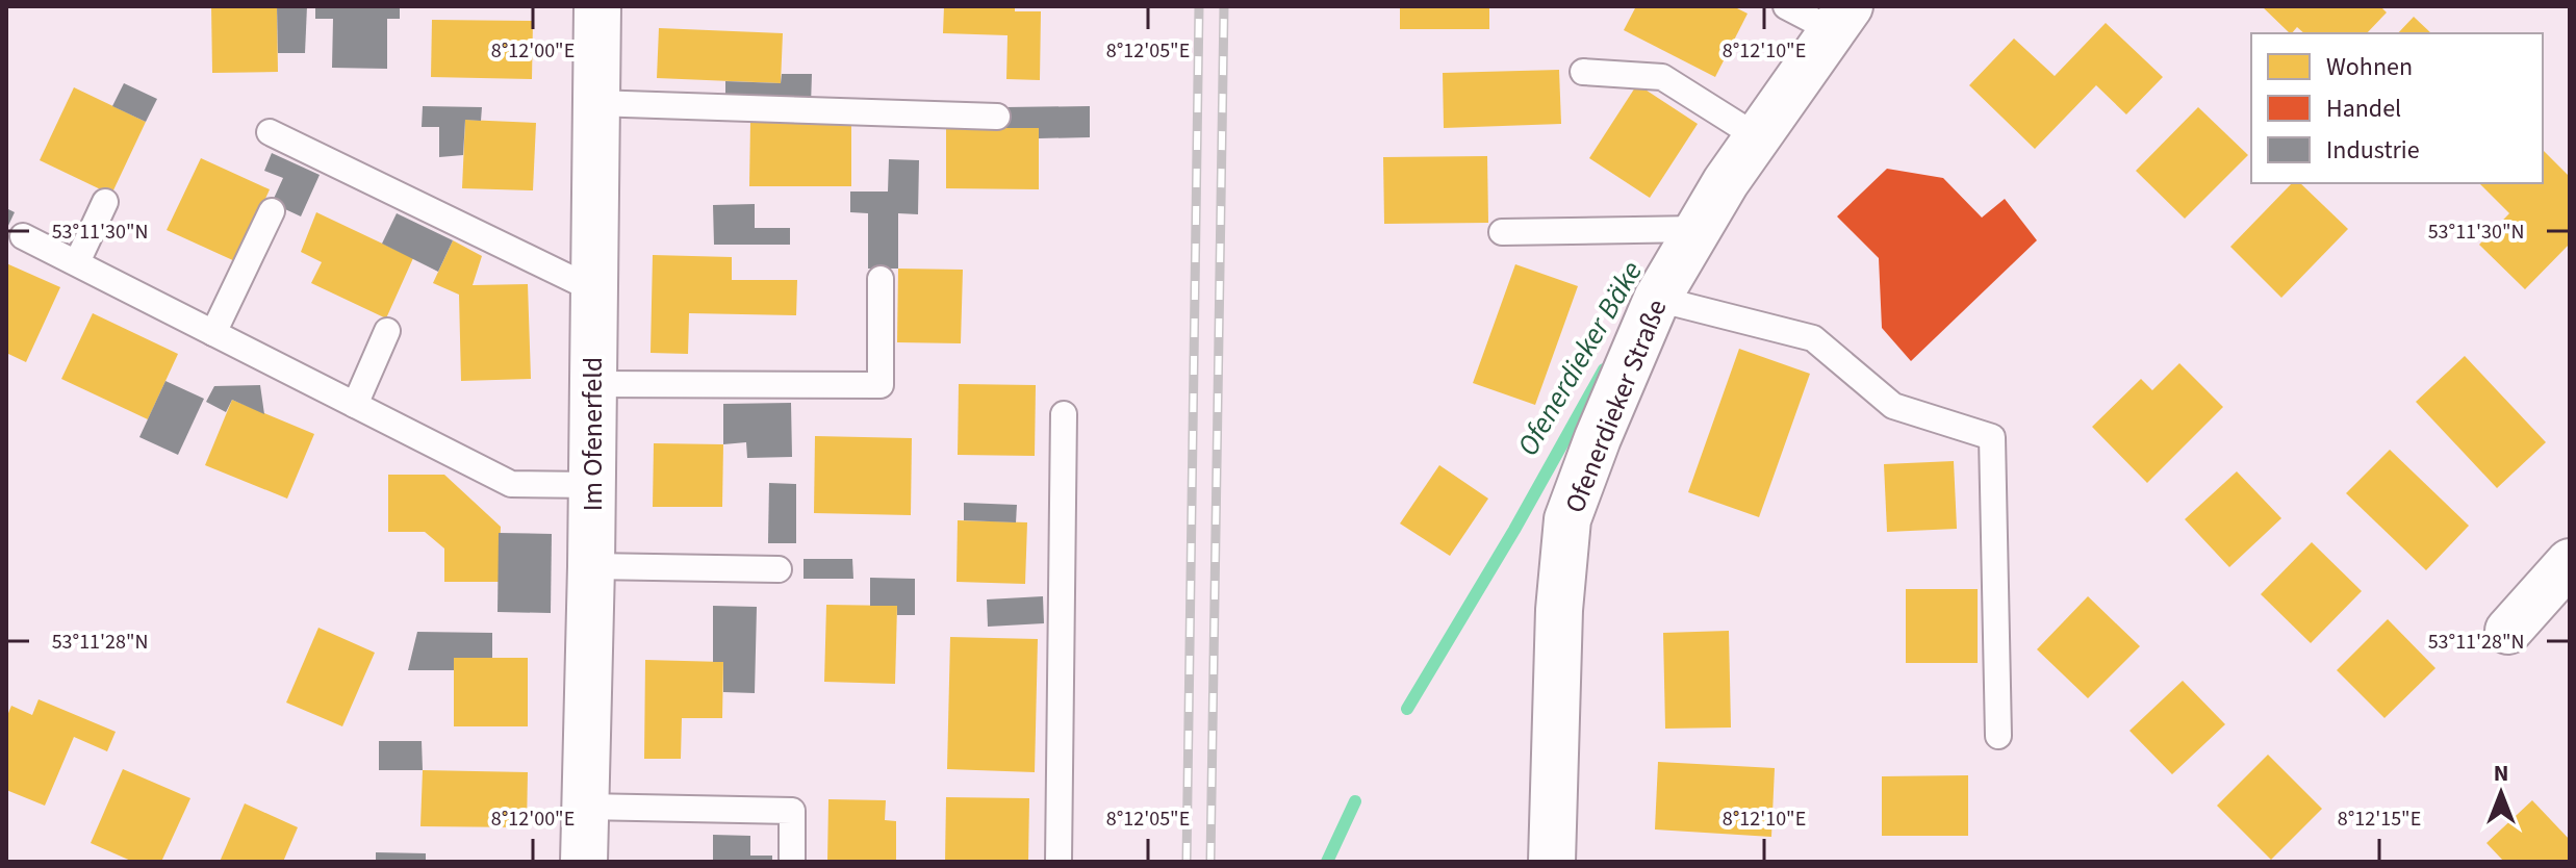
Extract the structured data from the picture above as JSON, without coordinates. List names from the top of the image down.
{
  "streets": {
    "street": ["Ofenerdieker Straße", "Im Ofenerfeld"]
  },
  "water": ["Ofenerdieker Bäke"],
  "legend": ["Wohnen", "Handel", "Industrie"],
  "north": "top",
  "coordinates": [
    "8°12'00\"E",
    "8°12'05\"E",
    "8°12'10\"E",
    "53°11'30\"N",
    "53°11'28\"N",
    "8°12'15\"E"
  ]
}
